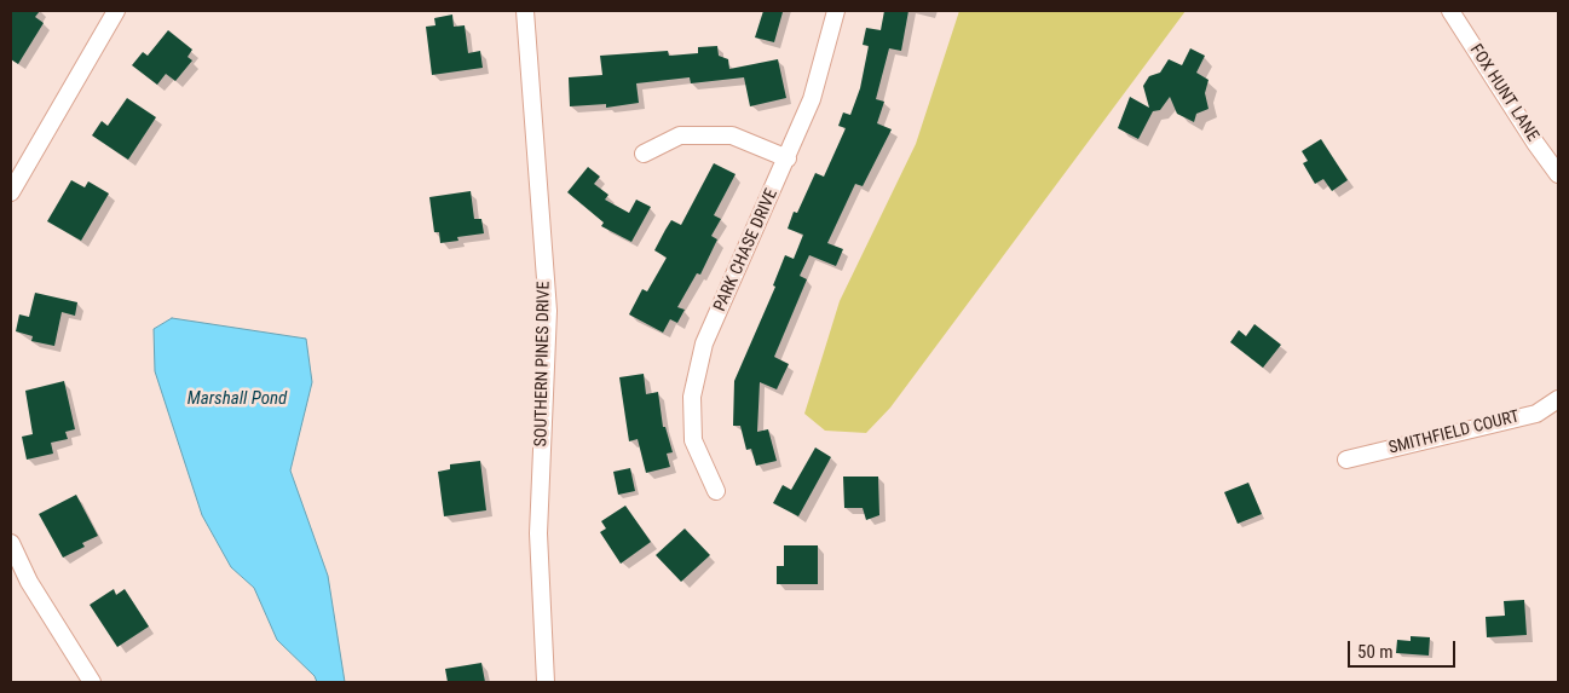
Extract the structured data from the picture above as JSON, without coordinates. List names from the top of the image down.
{
  "streets": {
    "street": [
      "FOX HUNT LANE",
      "PARK CHASE DRIVE",
      "SOUTHERN PINES DRIVE",
      "SMITHFIELD COURT"
    ]
  },
  "water": ["Marshall Pond"],
  "scale_bar": "50 m"
}
